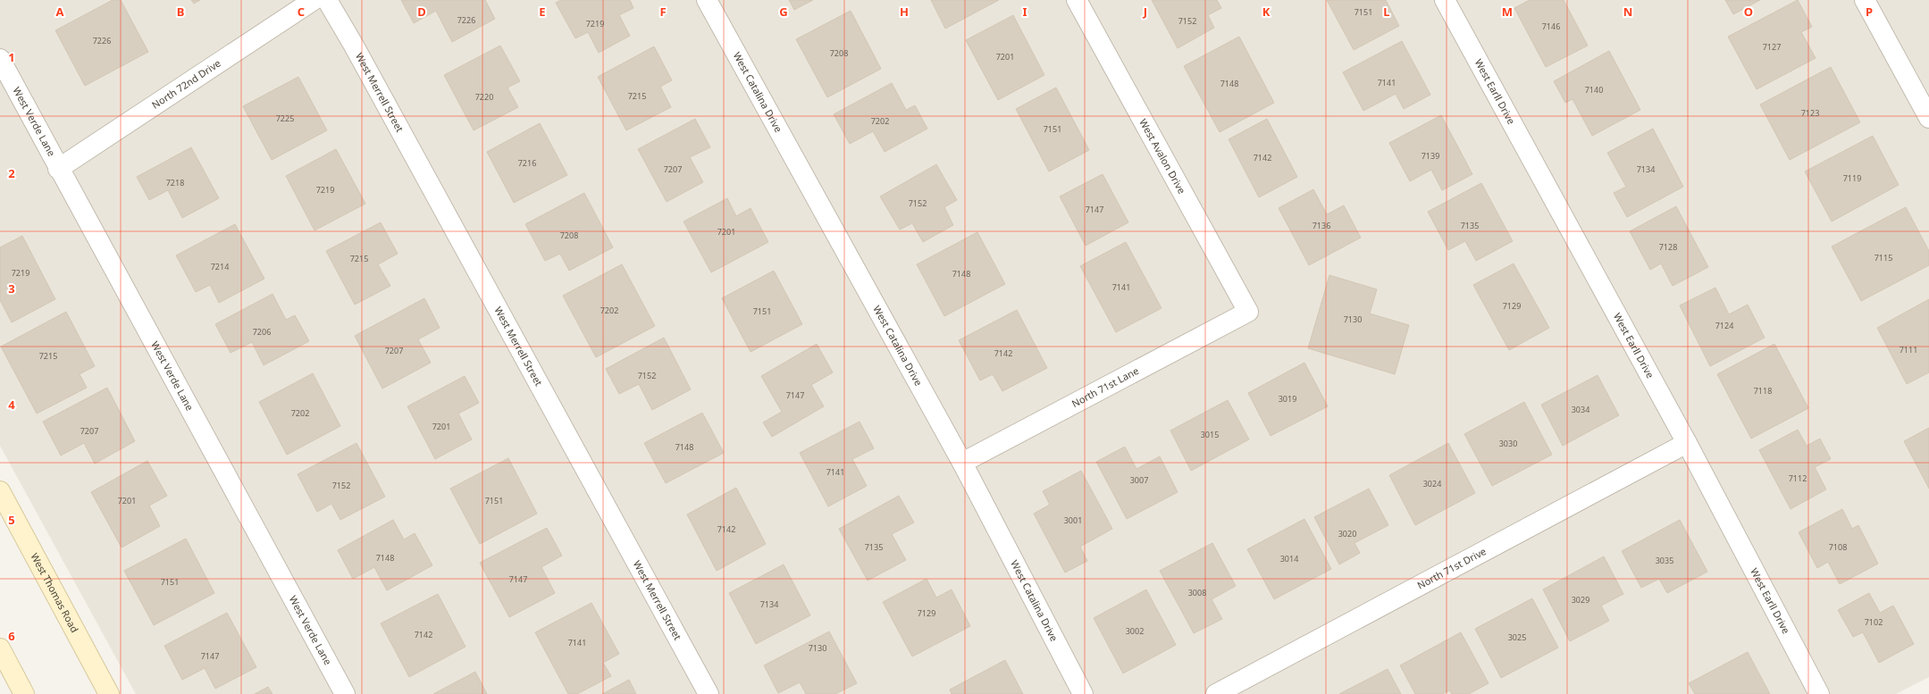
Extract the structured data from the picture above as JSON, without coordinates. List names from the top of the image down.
{
  "streets": {
    "main road": ["West Thomas Road"],
    "street": [
      "North 72nd Drive",
      "West Catalina Drive",
      "West Earll Drive",
      "West Merrell Street",
      "West Verde Lane",
      "West Avalon Drive",
      "North 71st Lane",
      "North 71st Drive"
    ]
  },
  "crossings": [
    ["North 72nd Drive", "West Verde Lane"],
    ["West Catalina Drive", "North 71st Lane"],
    ["West Earll Drive", "North 71st Drive"],
    ["West Avalon Drive", "North 71st Lane"]
  ],
  "house_numbers": [
    "7151",
    "7226",
    "7152",
    "7219",
    "7146",
    "7226",
    "7127",
    "7208",
    "7201",
    "7141",
    "7148",
    "7140",
    "7215",
    "7220",
    "7123",
    "7225",
    "7202",
    "7151",
    "7139",
    "7142",
    "7216",
    "7207",
    "7134",
    "7119",
    "7218",
    "7219",
    "7152",
    "7147",
    "7136",
    "7135",
    "7201",
    "7208",
    "7128",
    "7115",
    "7215",
    "7214",
    "7219",
    "7148",
    "7141",
    "7129",
    "7202",
    "7151",
    "7130",
    "7124",
    "7206",
    "7111",
    "7207",
    "7142",
    "7215",
    "7152",
    "7118",
    "7147",
    "3019",
    "3034",
    "7202",
    "7201",
    "7207",
    "3015",
    "3030",
    "7148",
    "7141",
    "7112",
    "3007",
    "3024",
    "7152",
    "7201",
    "7151",
    "3001",
    "7142",
    "3020",
    "7135",
    "7108",
    "7148",
    "3014",
    "3035",
    "7147",
    "7151",
    "3008",
    "3029",
    "7134",
    "7129",
    "7102",
    "3002",
    "7142",
    "3025",
    "7141",
    "7130",
    "7147"
  ],
  "grid": {
    "columns": [
      "A",
      "B",
      "C",
      "D",
      "E",
      "F",
      "G",
      "H",
      "I",
      "J",
      "K",
      "L",
      "M",
      "N",
      "O",
      "P"
    ],
    "rows": [
      "1",
      "2",
      "3",
      "4",
      "5",
      "6"
    ]
  }
}
